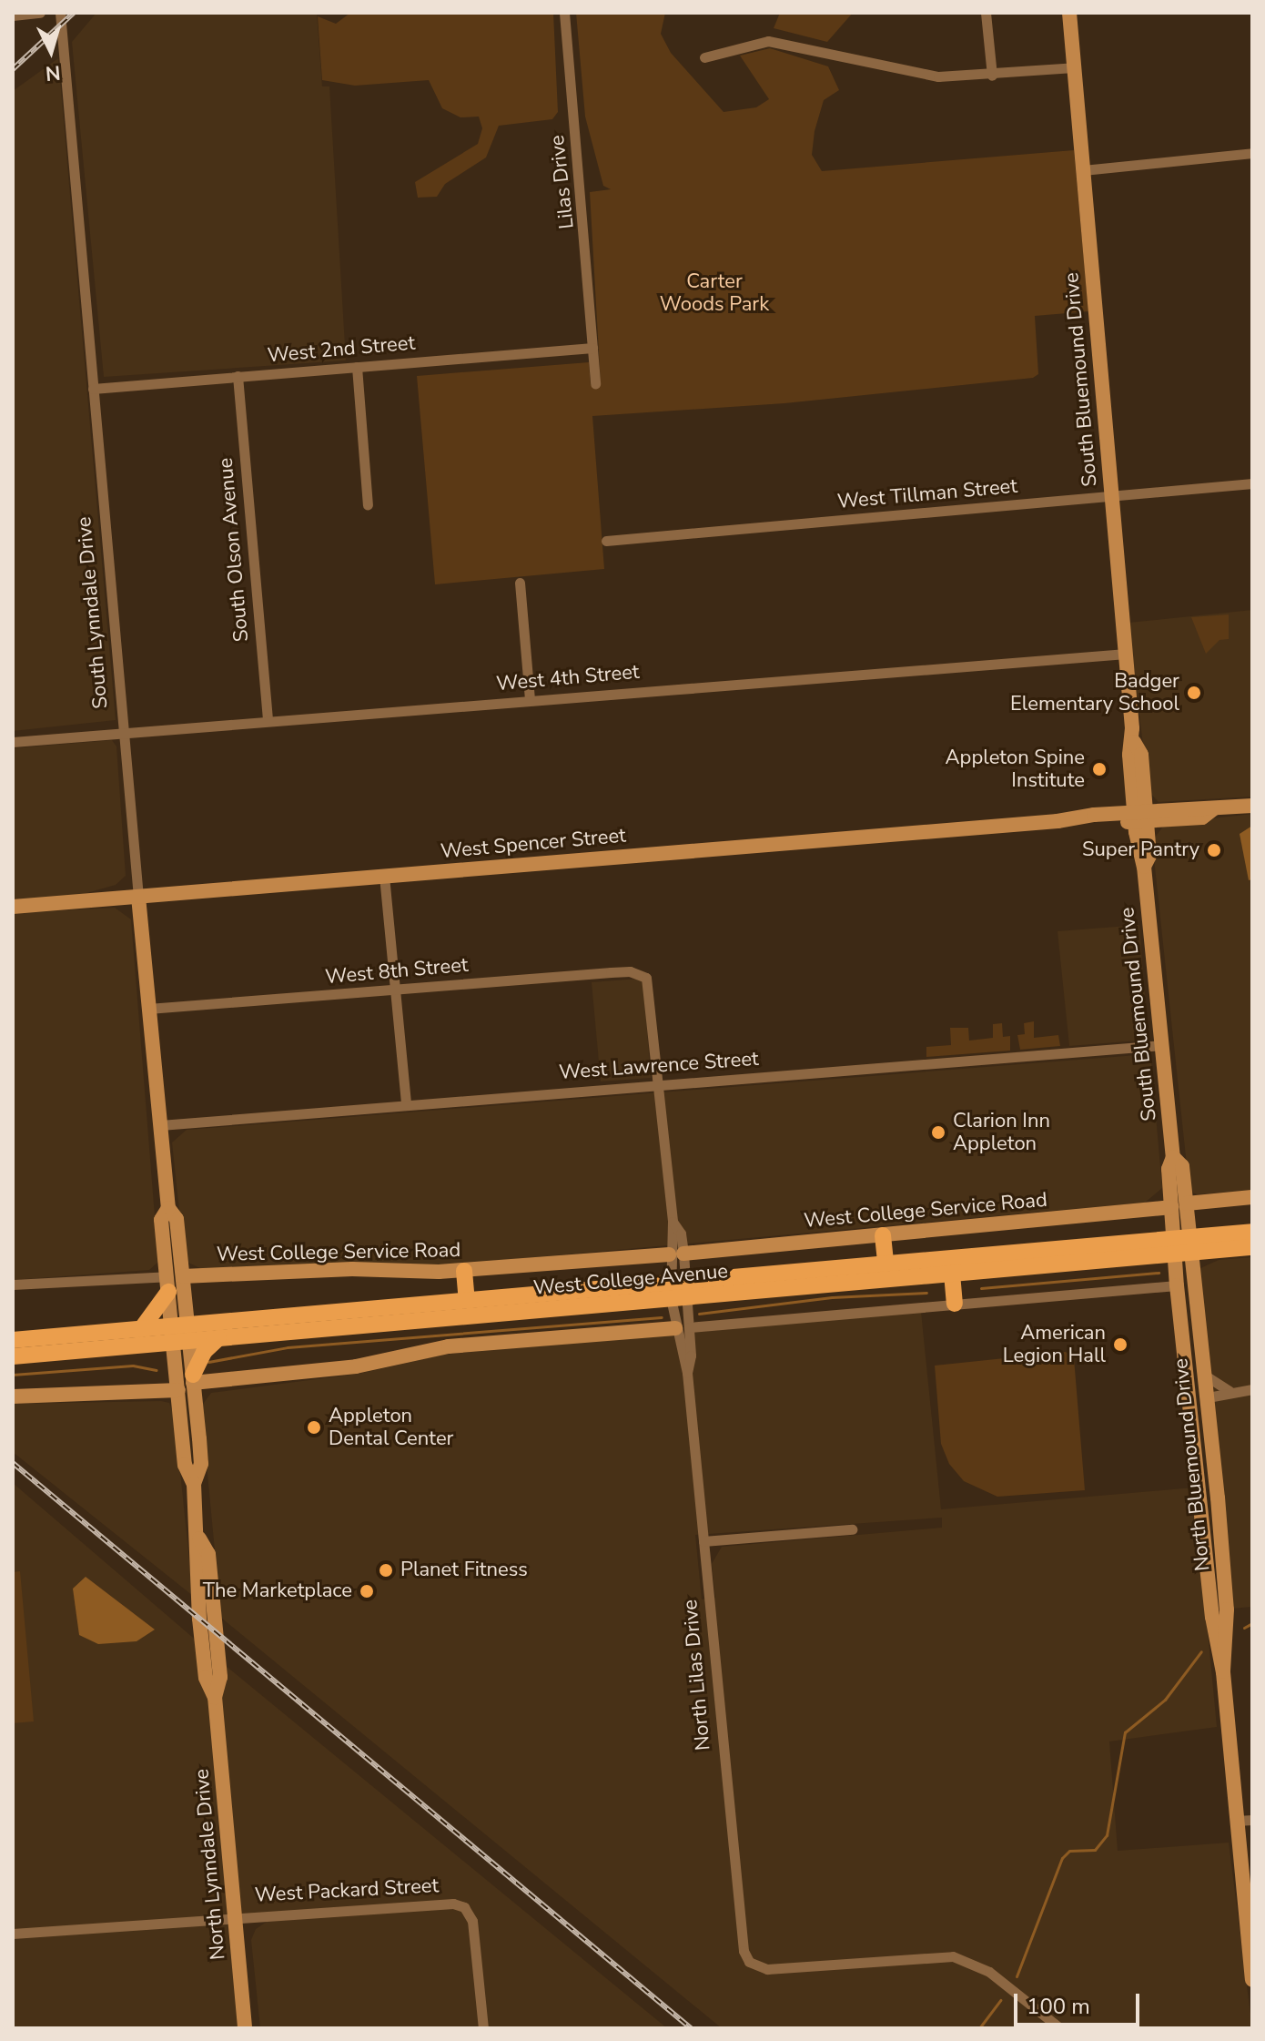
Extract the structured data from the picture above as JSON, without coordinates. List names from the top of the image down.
{
  "streets": {
    "main road": ["West College Avenue"],
    "street": [
      "Lilas Drive",
      "West 2nd Street",
      "South Bluemound Drive",
      "West Tillman Street",
      "South Olson Avenue",
      "South Lynndale Drive",
      "West 4th Street",
      "West Spencer Street",
      "West 8th Street",
      "West Lawrence Street",
      "West College Service Road",
      "North Bluemound Drive",
      "North Lilas Drive",
      "North Lynndale Drive",
      "West Packard Street"
    ]
  },
  "crossings": [
    ["Lilas Drive", "West 2nd Street"],
    ["West 2nd Street", "South Olson Avenue"],
    ["West 2nd Street", "South Lynndale Drive"],
    ["South Bluemound Drive", "West Tillman Street"],
    ["South Bluemound Drive", "West 4th Street"],
    ["South Bluemound Drive", "West Spencer Street"],
    ["South Bluemound Drive", "West Lawrence Street"],
    ["South Bluemound Drive", "West College Service Road"],
    ["South Bluemound Drive", "West College Avenue"],
    ["South Bluemound Drive", "North Bluemound Drive"],
    ["South Olson Avenue", "West 4th Street"],
    ["South Lynndale Drive", "West 4th Street"],
    ["South Lynndale Drive", "West Spencer Street"],
    ["South Lynndale Drive", "West 8th Street"],
    ["South Lynndale Drive", "West Lawrence Street"],
    ["South Lynndale Drive", "West College Service Road"],
    ["South Lynndale Drive", "West College Avenue"],
    ["South Lynndale Drive", "North Lynndale Drive"],
    ["West 8th Street", "West Lawrence Street"],
    ["West College Avenue", "North Bluemound Drive"],
    ["West College Avenue", "North Lilas Drive"],
    ["West College Avenue", "North Lynndale Drive"],
    ["North Lynndale Drive", "West Packard Street"]
  ],
  "parks": ["Carter Woods Park"],
  "places": [
    "Badger Elementary School",
    "Appleton Spine Institute",
    "Super Pantry",
    "Clarion Inn Appleton",
    "American Legion Hall",
    "Appleton Dental Center",
    "Planet Fitness",
    "The Marketplace"
  ],
  "scale_bar": "100 m",
  "north": "bottom"
}
